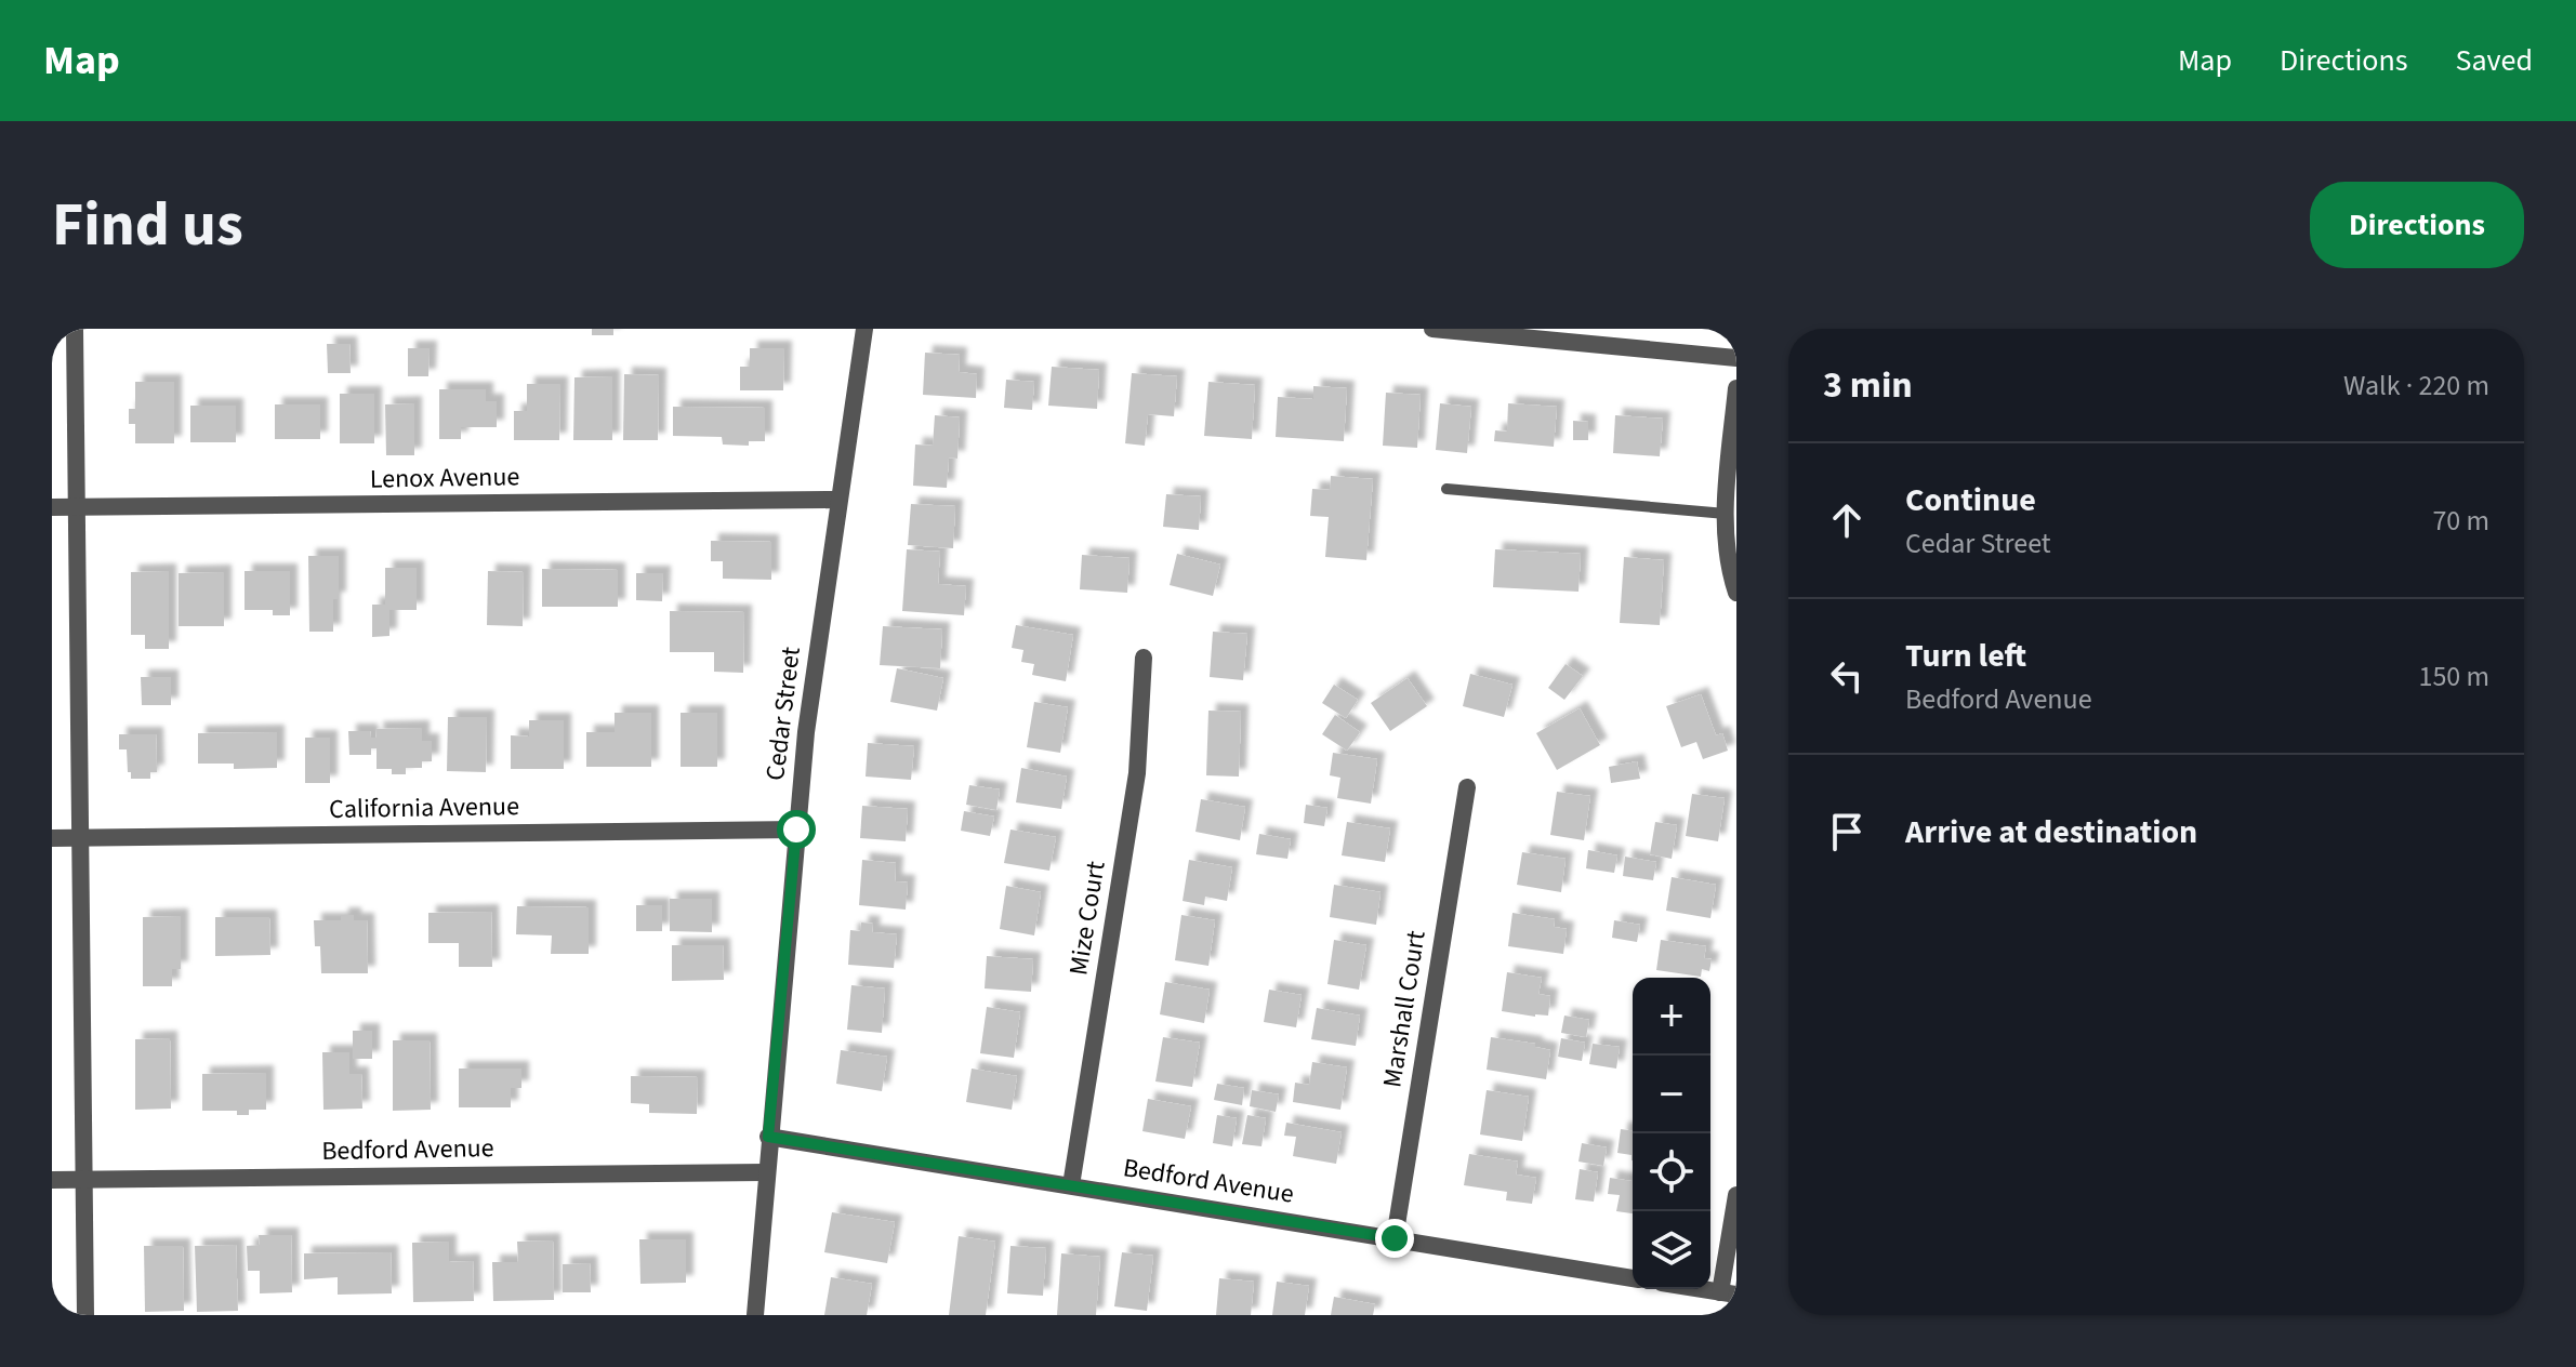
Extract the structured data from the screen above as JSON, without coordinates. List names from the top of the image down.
{
  "streets": {
    "street": [
      "Lenox Avenue",
      "Cedar Street",
      "California Avenue",
      "Mize Court",
      "Marshall Court",
      "Bedford Avenue"
    ]
  },
  "crossings": [
    ["Lenox Avenue", "Cedar Street"],
    ["Cedar Street", "California Avenue"],
    ["Cedar Street", "Bedford Avenue"],
    ["Mize Court", "Bedford Avenue"],
    ["Marshall Court", "Bedford Avenue"]
  ],
  "page": {
    "header": "Map",
    "nav": ["Map", "Directions", "Saved"],
    "buttons": "Directions",
    "title": "Find us",
    "heading": ["3 min", "Walk · 220 m"],
    "list": [
      ["Continue", "Cedar Street", "70 m"],
      ["Turn left", "Bedford Avenue", "150 m"],
      "Arrive at destination"
    ],
    "map_buttons": ["+", "−"]
  }
}
